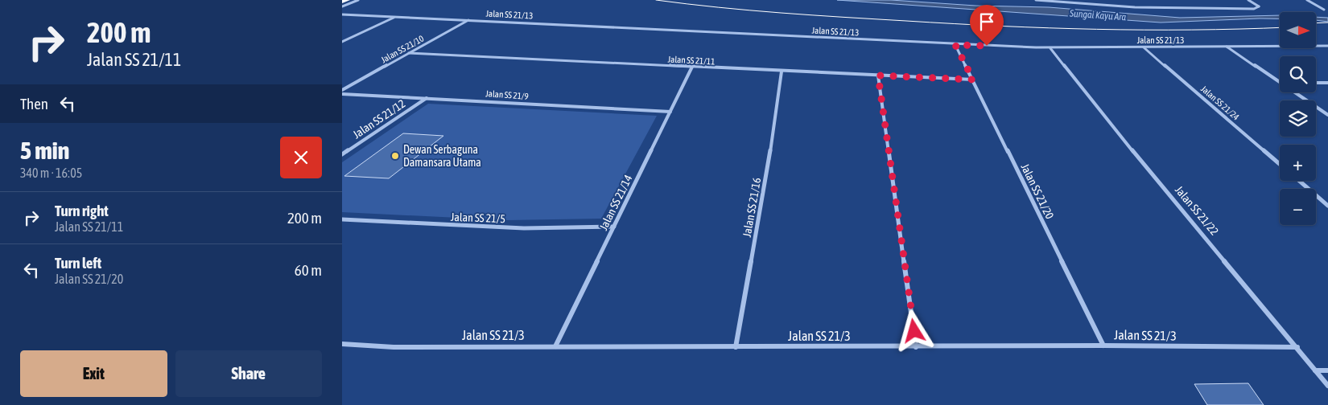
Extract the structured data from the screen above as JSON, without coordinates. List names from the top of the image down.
{
  "streets": {
    "street": [
      "Jalan SS 21/13",
      "Jalan SS 21/10",
      "Jalan SS 21/11",
      "Jalan SS 21/9",
      "Jalan SS 21/24",
      "Jalan SS 21/12",
      "Jalan SS 21/20",
      "Jalan SS 21/14",
      "Jalan SS 21/16",
      "Jalan SS 21/22",
      "Jalan SS 21/5",
      "Jalan SS 21/3"
    ]
  },
  "crossings": [
    ["Jalan SS 21/13", "Jalan SS 21/10"],
    ["Jalan SS 21/13", "Jalan SS 21/24"],
    ["Jalan SS 21/13", "Jalan SS 21/20"],
    ["Jalan SS 21/13", "Jalan SS 21/22"],
    ["Jalan SS 21/10", "Jalan SS 21/11"],
    ["Jalan SS 21/11", "Jalan SS 21/20"],
    ["Jalan SS 21/11", "Jalan SS 21/14"],
    ["Jalan SS 21/11", "Jalan SS 21/16"],
    ["Jalan SS 21/9", "Jalan SS 21/12"],
    ["Jalan SS 21/9", "Jalan SS 21/14"],
    ["Jalan SS 21/20", "Jalan SS 21/3"],
    ["Jalan SS 21/14", "Jalan SS 21/5"],
    ["Jalan SS 21/14", "Jalan SS 21/3"],
    ["Jalan SS 21/16", "Jalan SS 21/3"],
    ["Jalan SS 21/22", "Jalan SS 21/3"]
  ],
  "water": ["Sungai Kayu Ara"],
  "places": ["Dewan Serbaguna Damansara Utama"],
  "north": "right",
  "page": {
    "turn": ["200 m", "Jalan SS 21/11"],
    "map_buttons": ["+", "−"],
    "then": "Then",
    "heading": ["5 min", "340 m · 16:05"],
    "list": [
      {
        "name": "Turn right",
        "note": "Jalan SS 21/11",
        "value": "200 m"
      },
      {
        "name": "Turn left",
        "note": "Jalan SS 21/20",
        "value": "60 m"
      }
    ],
    "buttons": ["Exit", "Share"]
  }
}
